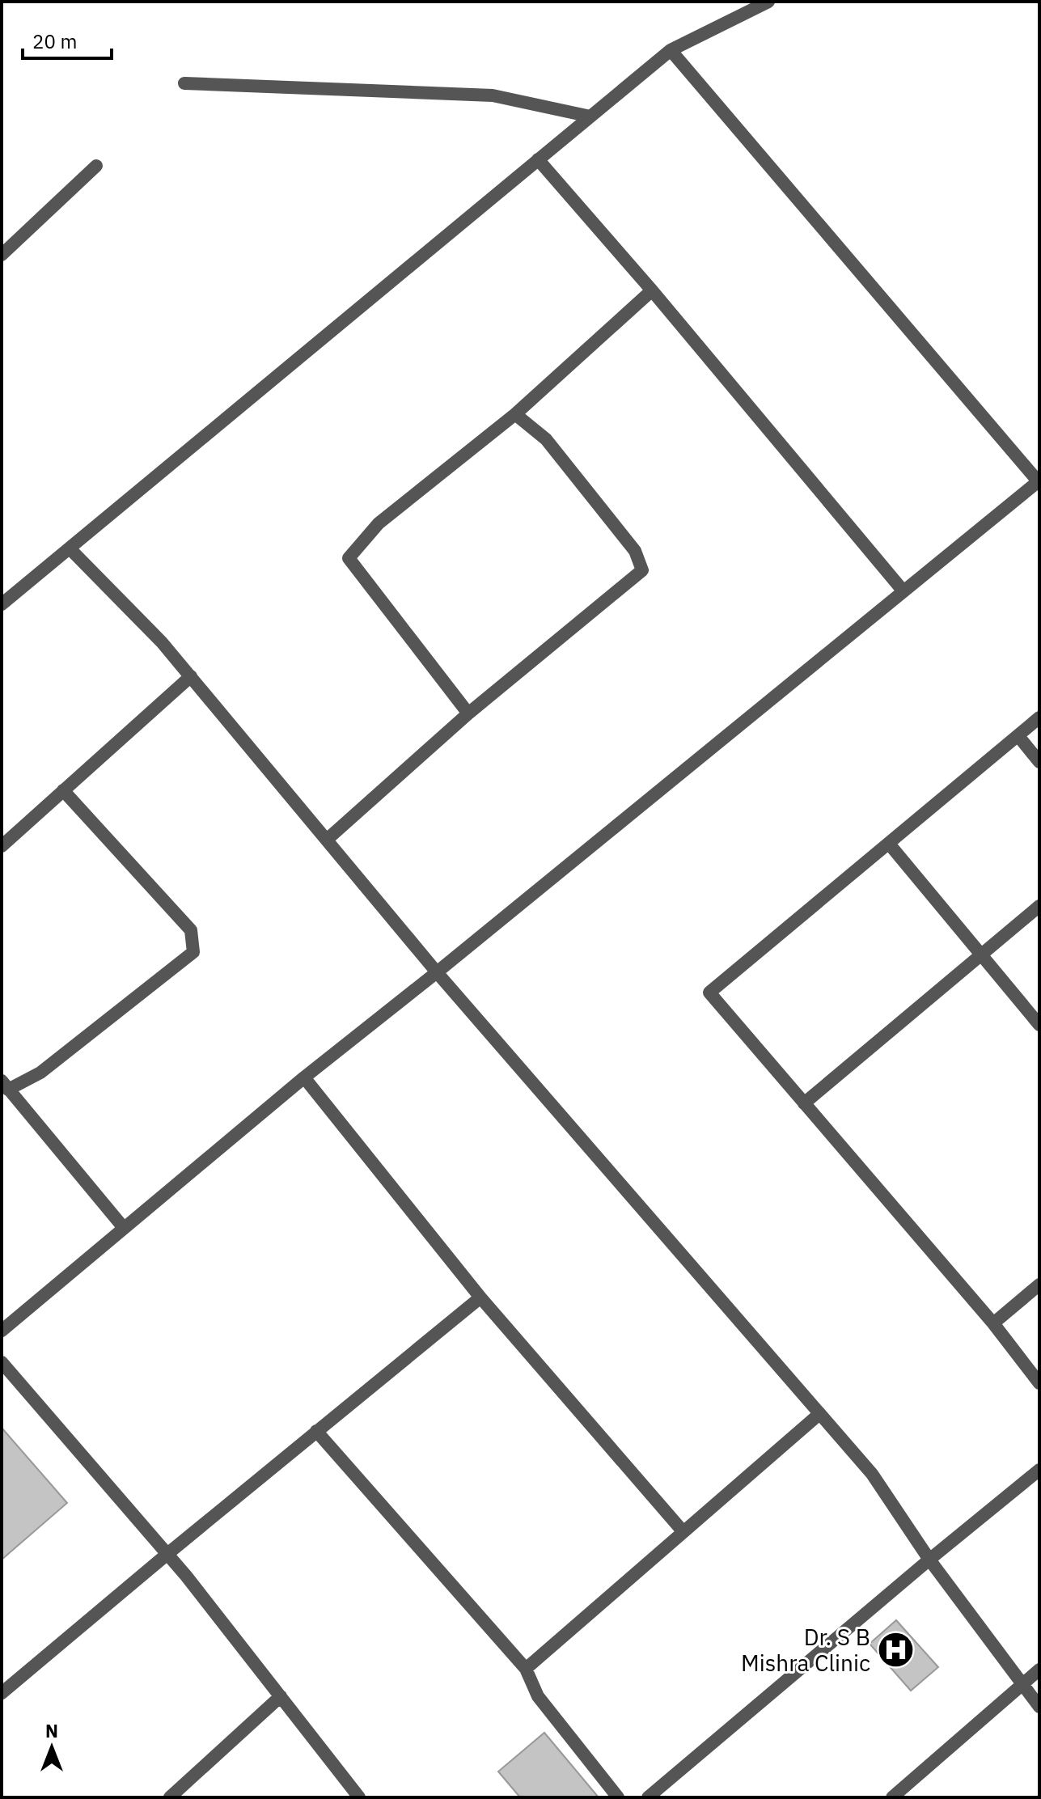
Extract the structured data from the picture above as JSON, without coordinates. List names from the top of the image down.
{
  "places": {
    "hospital": ["Dr. S B Mishra Clinic"]
  },
  "scale_bar": "20 m",
  "north": "top"
}
